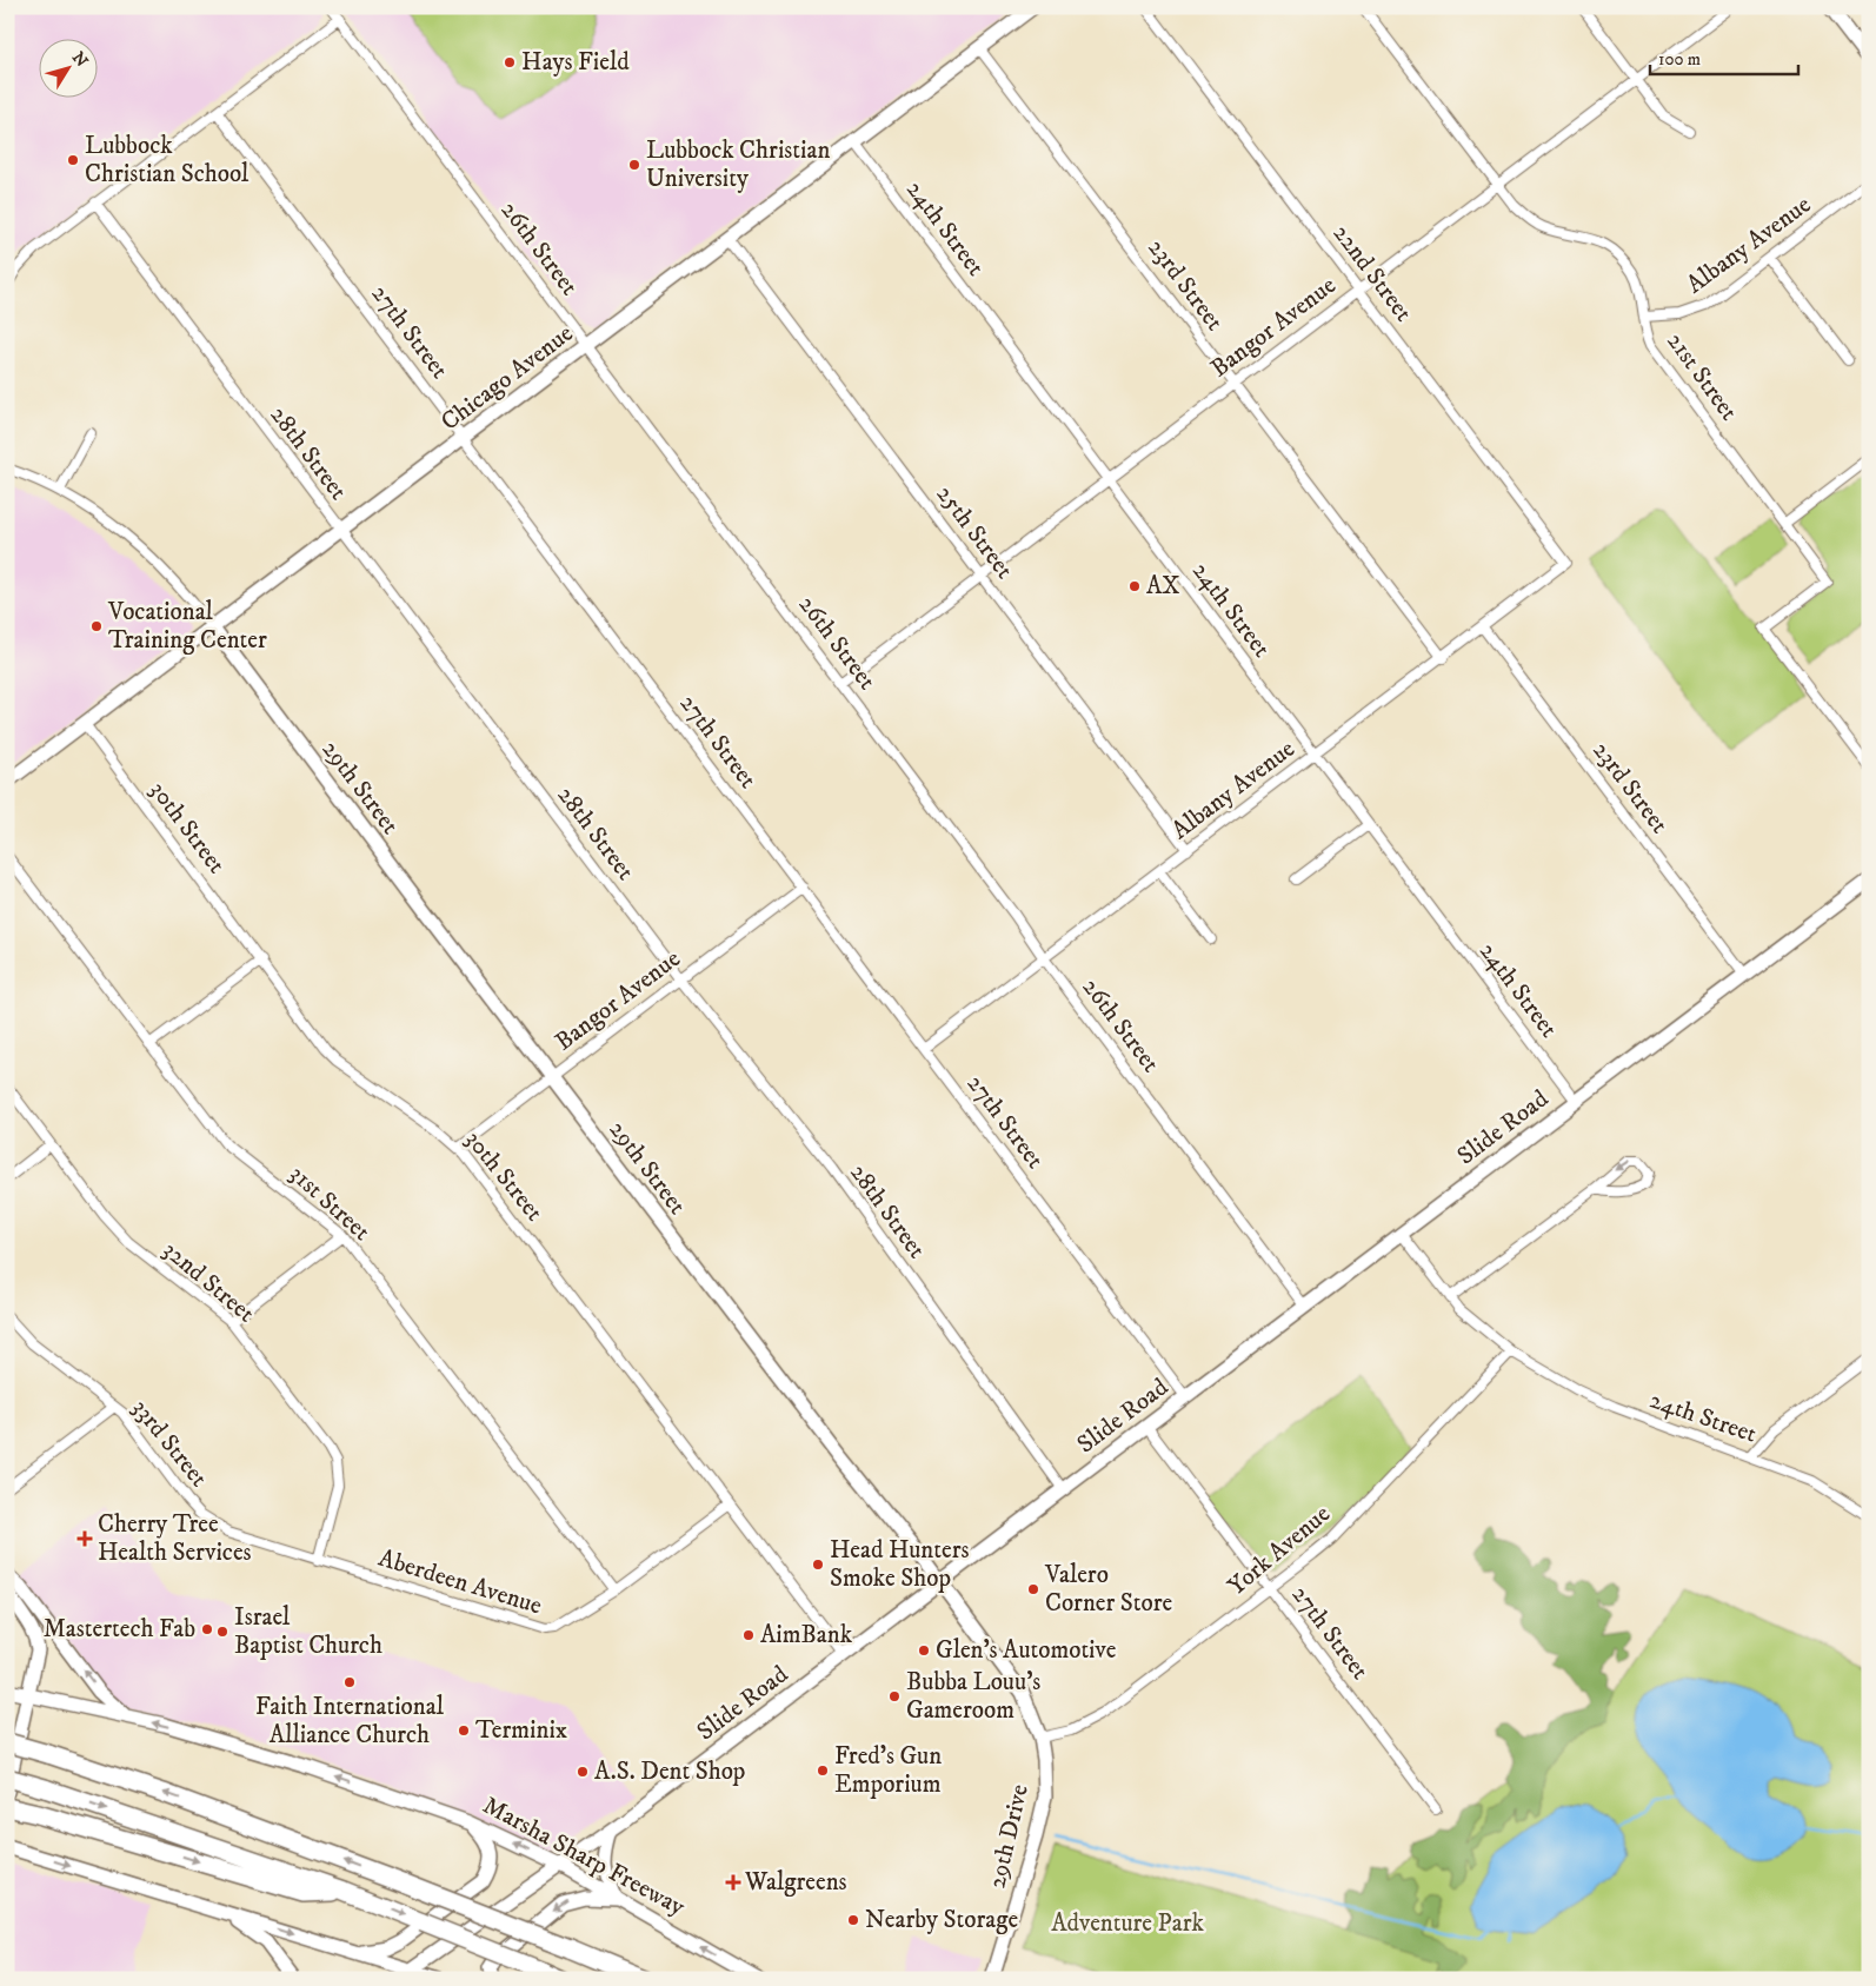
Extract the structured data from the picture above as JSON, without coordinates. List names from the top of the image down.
{
  "streets": {
    "main road": [
      "Chicago Avenue",
      "29th Street",
      "Slide Road",
      "29th Drive",
      "Marsha Sharp Freeway"
    ],
    "street": [
      "24th Street",
      "Albany Avenue",
      "26th Street",
      "22nd Street",
      "23rd Street",
      "Bangor Avenue",
      "27th Street",
      "21st Street",
      "28th Street",
      "25th Street",
      "30th Street",
      "31st Street",
      "32nd Street",
      "33rd Street",
      "York Avenue",
      "Aberdeen Avenue"
    ]
  },
  "crossings": [
    ["24th Street", "Albany Avenue"],
    ["24th Street", "Bangor Avenue"],
    ["24th Street", "Chicago Avenue"],
    ["24th Street", "Slide Road"],
    ["24th Street", "York Avenue"],
    ["Albany Avenue", "26th Street"],
    ["Albany Avenue", "22nd Street"],
    ["Albany Avenue", "23rd Street"],
    ["Albany Avenue", "27th Street"],
    ["Albany Avenue", "21st Street"],
    ["Albany Avenue", "25th Street"],
    ["26th Street", "Bangor Avenue"],
    ["26th Street", "Chicago Avenue"],
    ["26th Street", "Slide Road"],
    ["22nd Street", "Bangor Avenue"],
    ["23rd Street", "Bangor Avenue"],
    ["23rd Street", "Chicago Avenue"],
    ["23rd Street", "Slide Road"],
    ["Bangor Avenue", "27th Street"],
    ["Bangor Avenue", "21st Street"],
    ["Bangor Avenue", "28th Street"],
    ["Bangor Avenue", "25th Street"],
    ["Bangor Avenue", "29th Street"],
    ["Bangor Avenue", "30th Street"],
    ["27th Street", "Chicago Avenue"],
    ["27th Street", "Slide Road"],
    ["27th Street", "York Avenue"],
    ["Chicago Avenue", "28th Street"],
    ["Chicago Avenue", "25th Street"],
    ["Chicago Avenue", "29th Street"],
    ["Chicago Avenue", "30th Street"],
    ["28th Street", "Slide Road"],
    ["29th Street", "Slide Road"],
    ["29th Street", "York Avenue"],
    ["29th Street", "29th Drive"],
    ["30th Street", "Slide Road"],
    ["30th Street", "Aberdeen Avenue"],
    ["Slide Road", "Marsha Sharp Freeway"],
    ["31st Street", "Aberdeen Avenue"],
    ["32nd Street", "33rd Street"],
    ["32nd Street", "Aberdeen Avenue"],
    ["33rd Street", "Aberdeen Avenue"],
    ["York Avenue", "29th Drive"]
  ],
  "one_way": ["Marsha Sharp Freeway"],
  "parks": ["Adventure Park"],
  "places": {
    "other": [
      "Hays Field",
      "Lubbock Christian School",
      "Lubbock Christian University",
      "AX",
      "Vocational Training Center",
      "Head Hunters Smoke Shop",
      "Valero Corner Store",
      "Mastertech Fab",
      "Israel Baptist Church",
      "AimBank",
      "Glen's Automotive",
      "Faith International Alliance Church",
      "Bubba Louu's Gameroom",
      "Terminix",
      "Fred's Gun Emporium",
      "A.S. Dent Shop",
      "Nearby Storage"
    ],
    "health": ["Cherry Tree Health Services", "Walgreens"]
  },
  "scale_bar": "100 m",
  "north": "top right"
}
